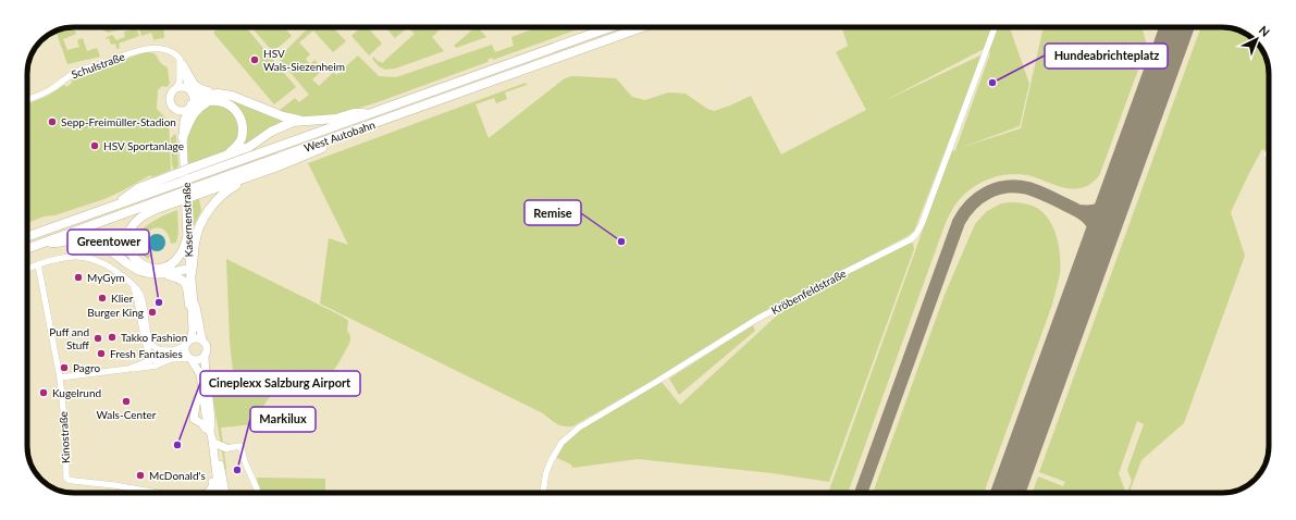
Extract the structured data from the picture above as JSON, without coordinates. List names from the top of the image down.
{
  "streets": {
    "highway": ["West Autobahn"],
    "main road": ["Kasernenstraße"],
    "street": ["Schulstraße", "Kröbenfeldstraße", "Kinostraße"]
  },
  "crossings": [
    ["Schulstraße", "Kasernenstraße"]
  ],
  "places": [
    "HSV Wals-Siezenheim",
    "Hundeabrichteplatz",
    "Sepp-Freimüller-Stadion",
    "HSV Sportanlage",
    "Remise",
    "MyGym",
    "Klier",
    "Greentower",
    "Burger King",
    "Takko Fashion",
    "Puff and Stuff",
    "Fresh Fantasies",
    "Pagro",
    "Kugelrund",
    "Wals-Center",
    "Cineplexx Salzburg Airport",
    "Markilux",
    "McDonald's"
  ],
  "north": "top right"
}
